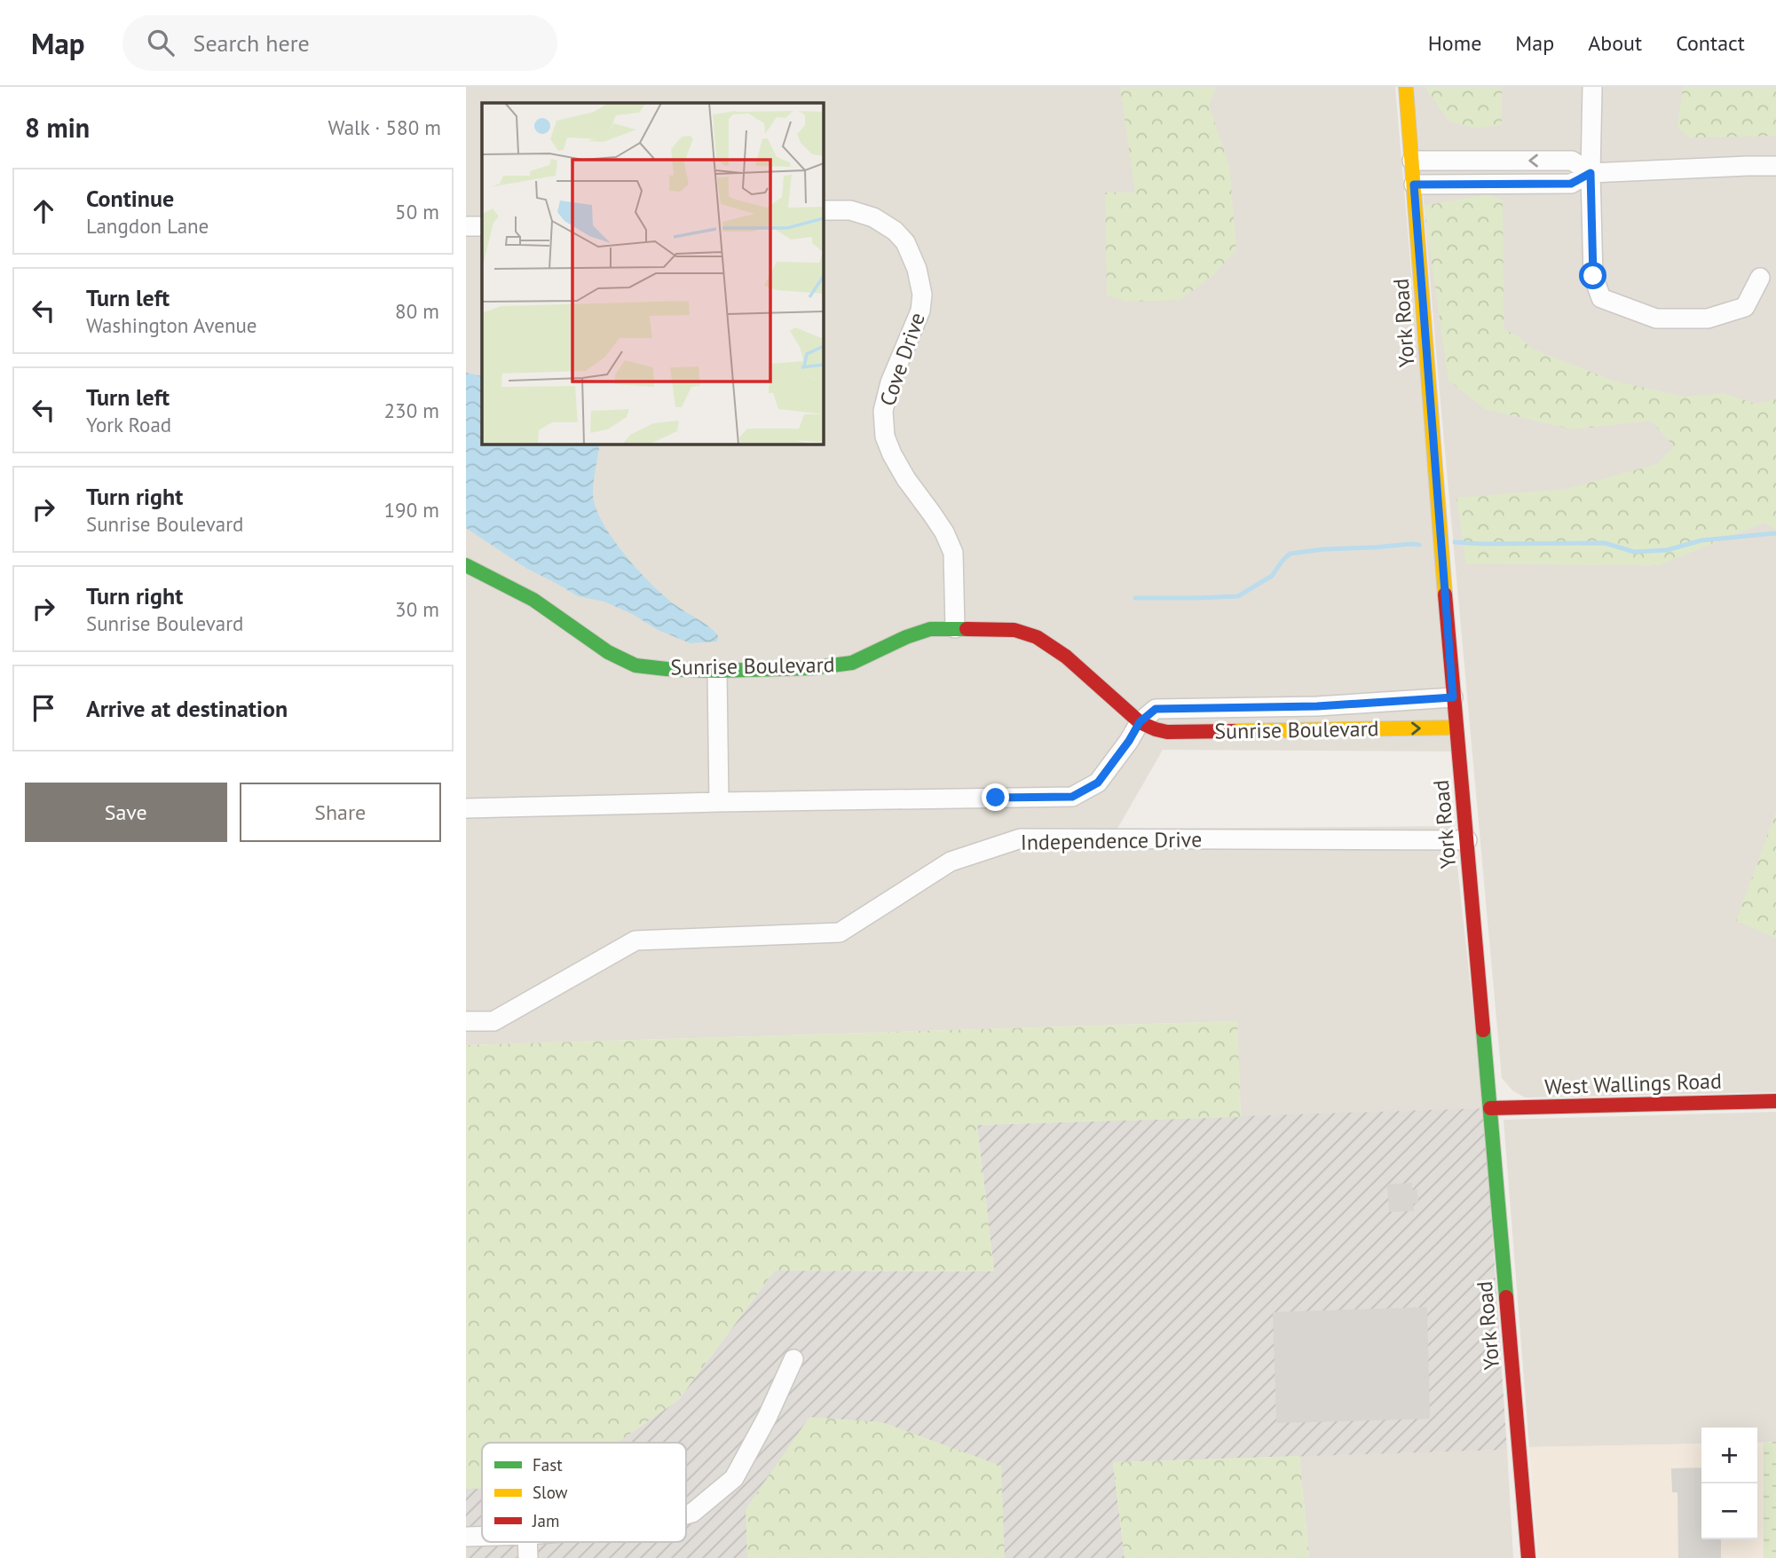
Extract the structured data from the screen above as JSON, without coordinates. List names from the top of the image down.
{
  "streets": {
    "street": [
      "York Road",
      "Cove Drive",
      "Sunrise Boulevard",
      "Independence Drive",
      "West Wallings Road"
    ]
  },
  "crossings": [
    ["York Road", "Sunrise Boulevard"],
    ["York Road", "Independence Drive"],
    ["York Road", "West Wallings Road"],
    ["Cove Drive", "Sunrise Boulevard"]
  ],
  "legend": ["Fast", "Slow", "Jam"],
  "page": {
    "header": "Map",
    "search": "Search here",
    "nav": [
      "Home",
      "Map",
      "About",
      "Contact"
    ],
    "heading": ["8 min", "Walk · 580 m"],
    "list": [
      ["Continue", "Langdon Lane", "50 m"],
      ["Turn left", "Washington Avenue", "80 m"],
      ["Turn left", "York Road", "230 m"],
      ["Turn right", "Sunrise Boulevard", "190 m"],
      ["Turn right", "Sunrise Boulevard", "30 m"],
      "Arrive at destination"
    ],
    "buttons": ["Save", "Share"],
    "map_buttons": ["+", "−"]
  }
}
